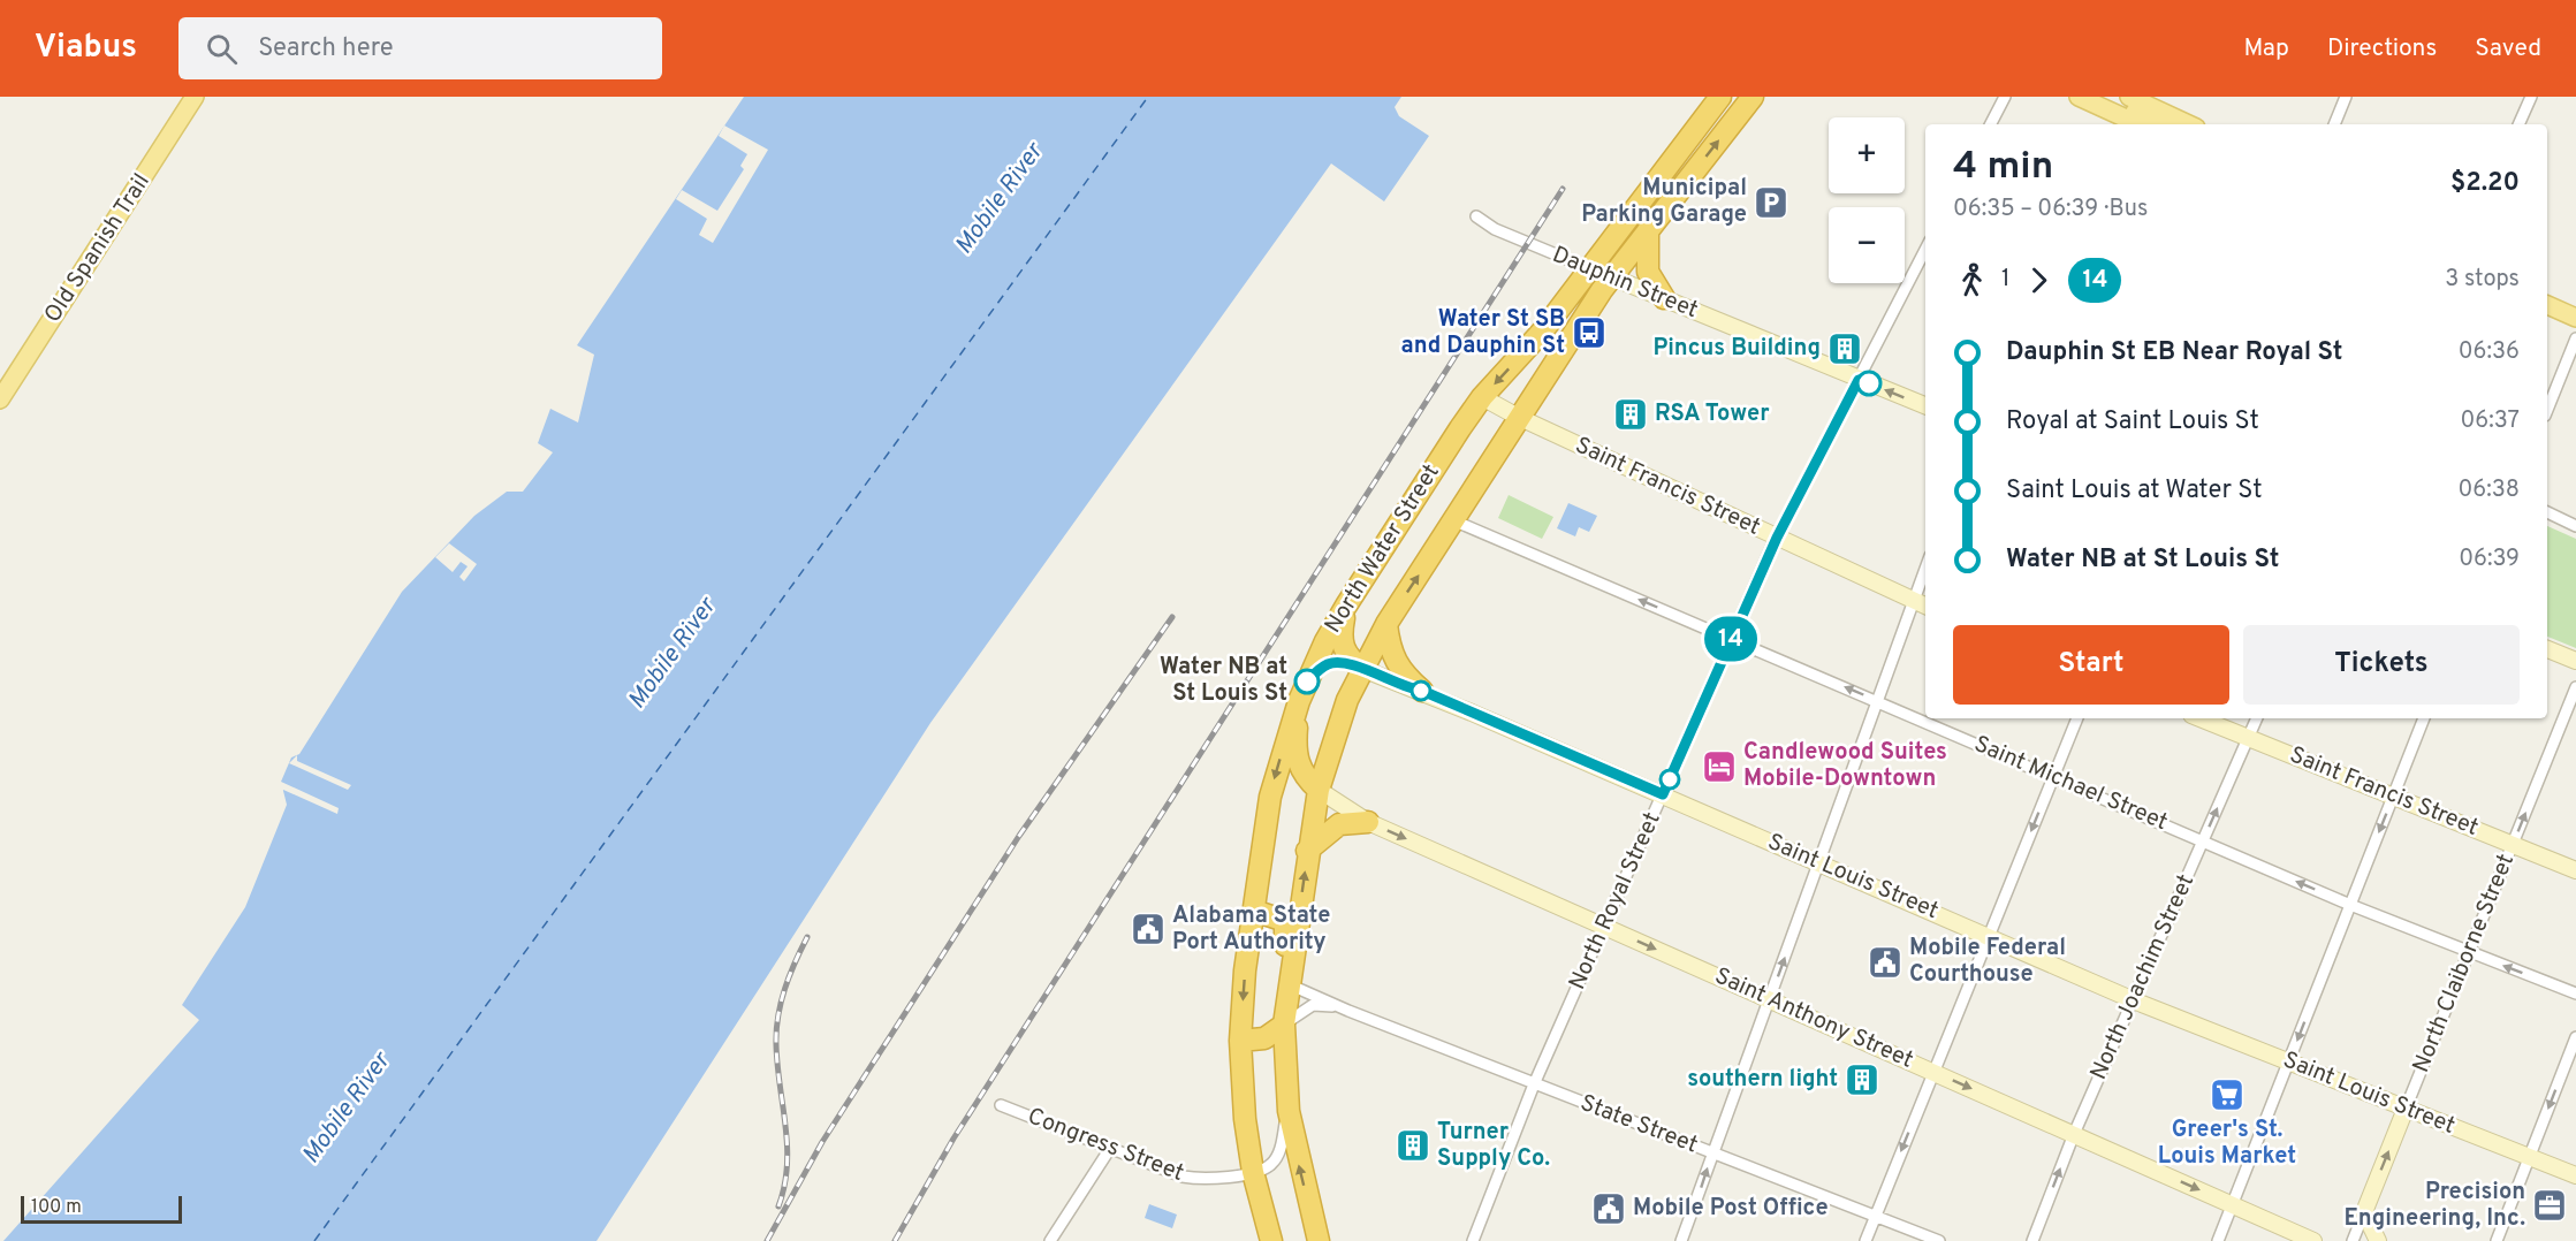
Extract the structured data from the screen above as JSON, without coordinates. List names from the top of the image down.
{
  "streets": {
    "highway": ["North Water Street"],
    "main road": ["Old Spanish Trail"],
    "street": [
      "Dauphin Street",
      "Saint Francis Street",
      "Saint Michael Street",
      "Saint Louis Street",
      "North Royal Street",
      "North Claiborne Street",
      "North Joachim Street",
      "Saint Anthony Street",
      "State Street",
      "Congress Street"
    ]
  },
  "crossings": [
    ["Dauphin Street", "North Water Street"],
    ["Dauphin Street", "North Royal Street"],
    ["Saint Francis Street", "North Water Street"],
    ["Saint Francis Street", "North Royal Street"],
    ["Saint Francis Street", "North Claiborne Street"],
    ["Saint Francis Street", "North Joachim Street"],
    ["North Water Street", "Saint Michael Street"],
    ["North Water Street", "Saint Louis Street"],
    ["North Water Street", "Saint Anthony Street"],
    ["North Water Street", "State Street"],
    ["North Water Street", "Congress Street"],
    ["Saint Michael Street", "North Royal Street"],
    ["Saint Michael Street", "North Claiborne Street"],
    ["Saint Michael Street", "North Joachim Street"],
    ["Saint Louis Street", "North Royal Street"],
    ["Saint Louis Street", "North Claiborne Street"],
    ["Saint Louis Street", "North Joachim Street"],
    ["North Royal Street", "Saint Anthony Street"],
    ["North Royal Street", "State Street"],
    ["North Joachim Street", "Saint Anthony Street"]
  ],
  "one_way": ["Saint Michael Street", "North Joachim Street", "Saint Anthony Street"],
  "water": ["Mobile River"],
  "places": {
    "parking": ["Municipal Parking Garage"],
    "bus stop": ["Water St SB and Dauphin St"],
    "building": [
      "Pincus Building",
      "RSA Tower",
      "southern light",
      "Turner Supply Co."
    ],
    "other": ["Water NB at St Louis St"],
    "hotel": ["Candlewood Suites Mobile-Downtown"],
    "public building": ["Alabama State Port Authority", "Mobile Federal Courthouse", "Mobile Post Office"],
    "supermarket": ["Greer's St. Louis Market"],
    "office": ["Precision Engineering, Inc."]
  },
  "lines": ["bus line 14"],
  "scale_bar": "100 m",
  "page": {
    "header": "Viabus",
    "search": "Search here",
    "nav": ["Map", "Directions", "Saved"],
    "on_map": "14",
    "map_buttons": ["+", "−"],
    "heading": ["4 min", "06:35 – 06:39 · Bus", "$2.20"],
    "legs": ["1", "14", "3 stops"],
    "list": [
      {
        "name": "Dauphin St EB Near Royal St",
        "value": "06:36"
      },
      {
        "name": "Royal at Saint Louis St",
        "value": "06:37"
      },
      {
        "name": "Saint Louis at Water St",
        "value": "06:38"
      },
      {
        "name": "Water NB at St Louis St",
        "value": "06:39"
      }
    ],
    "buttons": ["Start", "Tickets"],
    "scale": "100 m"
  }
}
